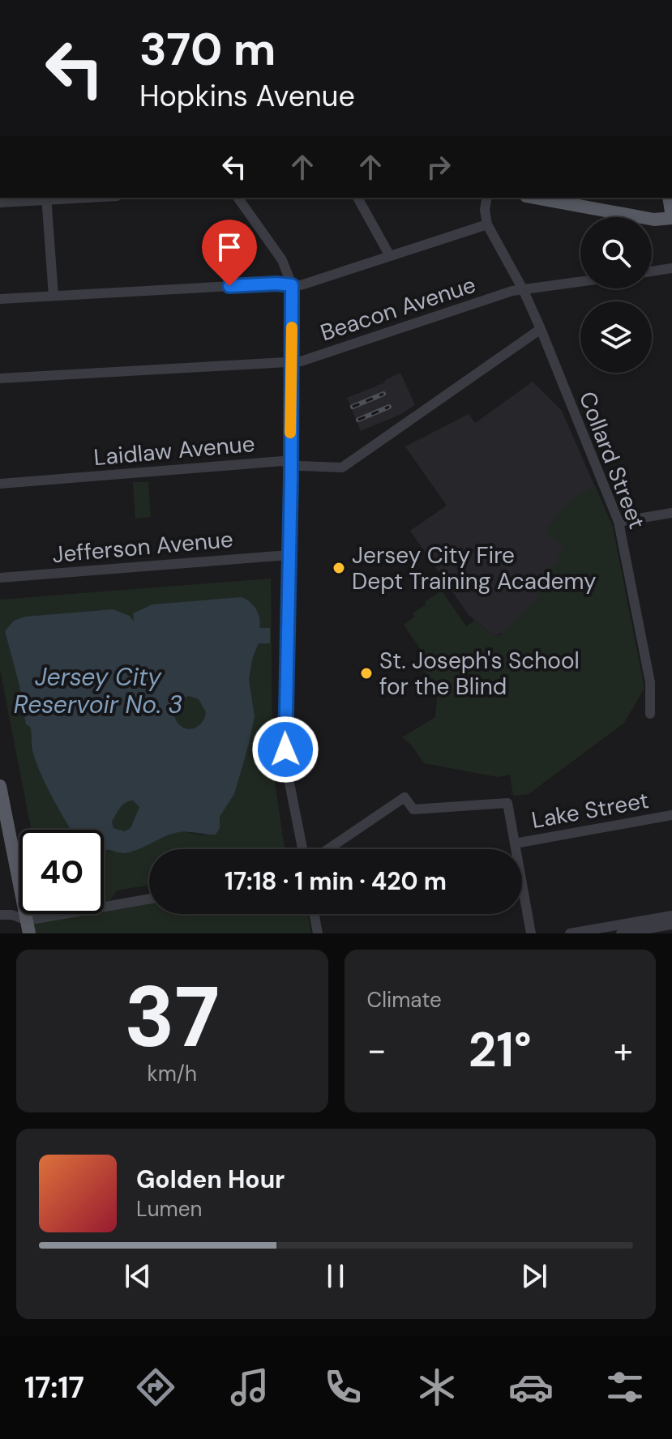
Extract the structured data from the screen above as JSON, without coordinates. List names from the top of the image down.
{
  "streets": {
    "street": [
      "Beacon Avenue",
      "Laidlaw Avenue",
      "Collard Street",
      "Jefferson Avenue",
      "Lake Street"
    ]
  },
  "crossings": [
    ["Beacon Avenue", "Collard Street"],
    ["Laidlaw Avenue", "Collard Street"]
  ],
  "water": ["Jersey City Reservoir No. 3"],
  "places": ["Jersey City Fire Dept Training Academy", "St. Joseph's School for the Blind"],
  "page": {
    "turn": ["370 m", "Hopkins Avenue"],
    "limit": "40",
    "trip": "17:18 · 1 min · 420 m",
    "tile": [
      ["37", "km/h"],
      "Climate"
    ],
    "heat": ["−", "21°", "+"],
    "song": ["Golden Hour", "Lumen"],
    "tabs": "17:17"
  }
}
